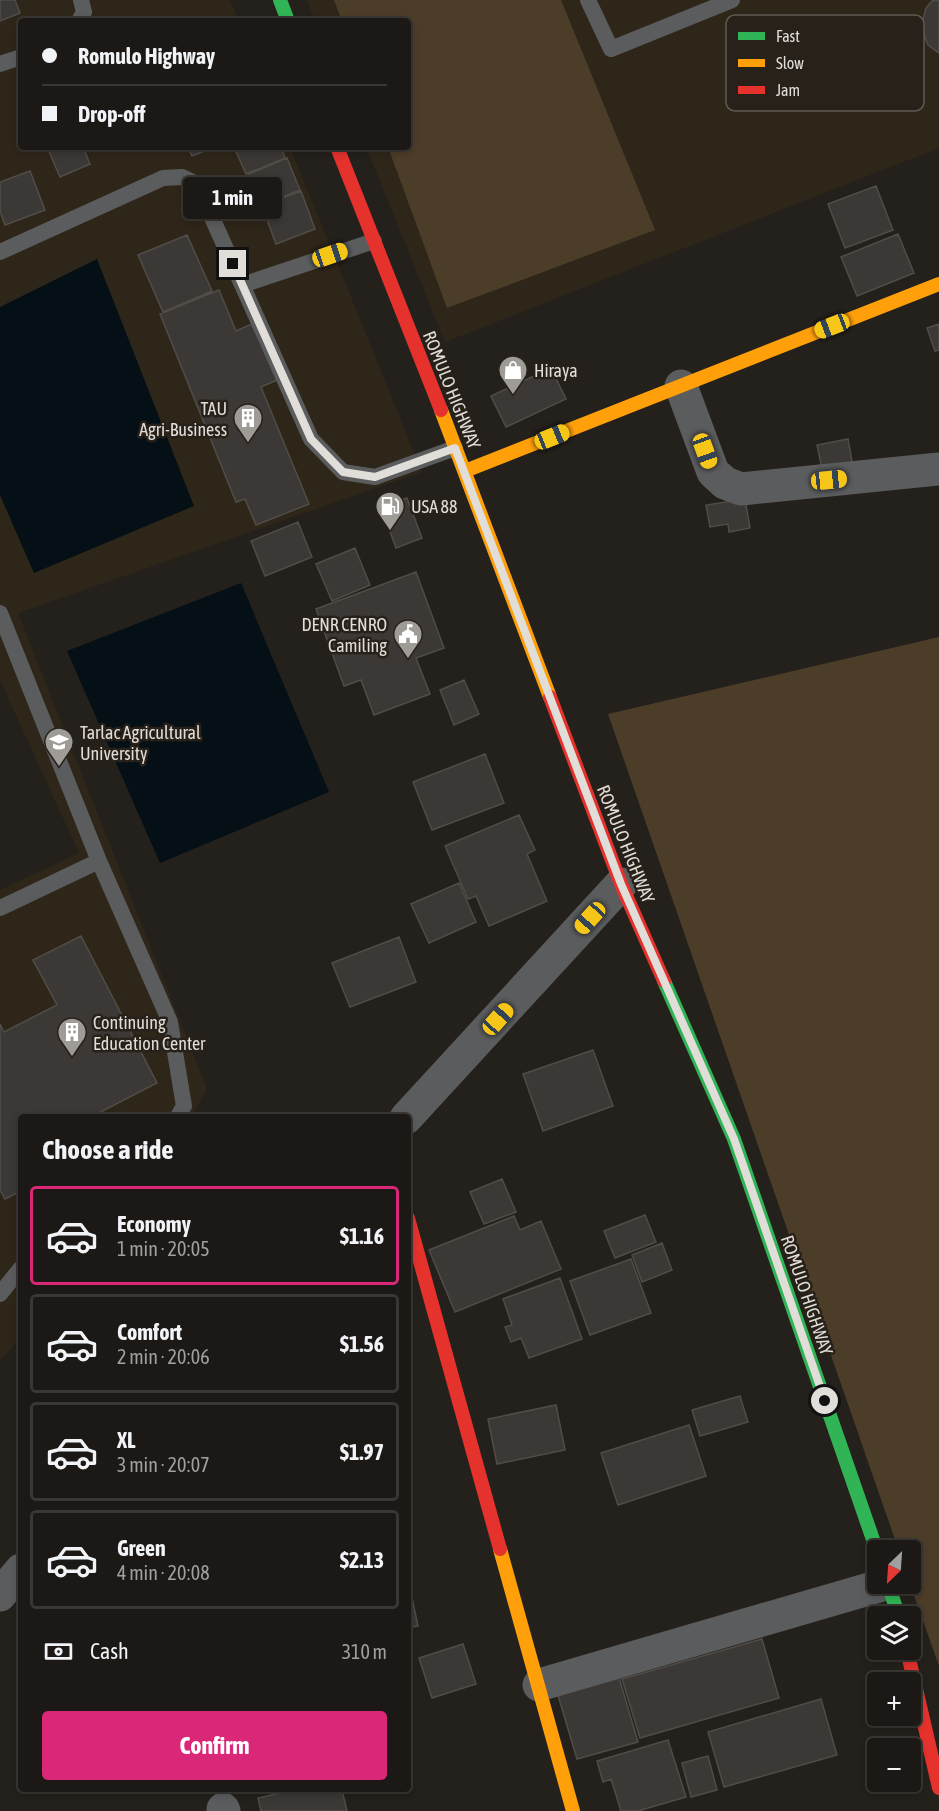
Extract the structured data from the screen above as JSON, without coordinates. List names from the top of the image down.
{
  "streets": {
    "main road": ["ROMULO HIGHWAY"]
  },
  "places": {
    "shop": ["Hiraya"],
    "building": ["TAU Agri-Business", "Continuing Education Center"],
    "fuel station": ["USA 88"],
    "public building": ["DENR CENRO Camiling"],
    "school or university": ["Tarlac Agricultural University"]
  },
  "legend": ["Fast", "Slow", "Jam"],
  "north": "bottom left",
  "page": {
    "banner": ["Romulo Highway", "Drop-off"],
    "bubble": "1 min",
    "heading": "Choose a ride",
    "list": [
      {
        "name": "Economy",
        "note": "1 min · 20:05",
        "value": "$1.16"
      },
      {
        "name": "Comfort",
        "note": "2 min · 20:06",
        "value": "$1.56"
      },
      {
        "name": "XL",
        "note": "3 min · 20:07",
        "value": "$1.97"
      },
      {
        "name": "Green",
        "note": "4 min · 20:08",
        "value": "$2.13"
      }
    ],
    "map_buttons": ["+", "−"],
    "pay": ["Cash", "310 m"],
    "buttons": "Confirm"
  }
}
